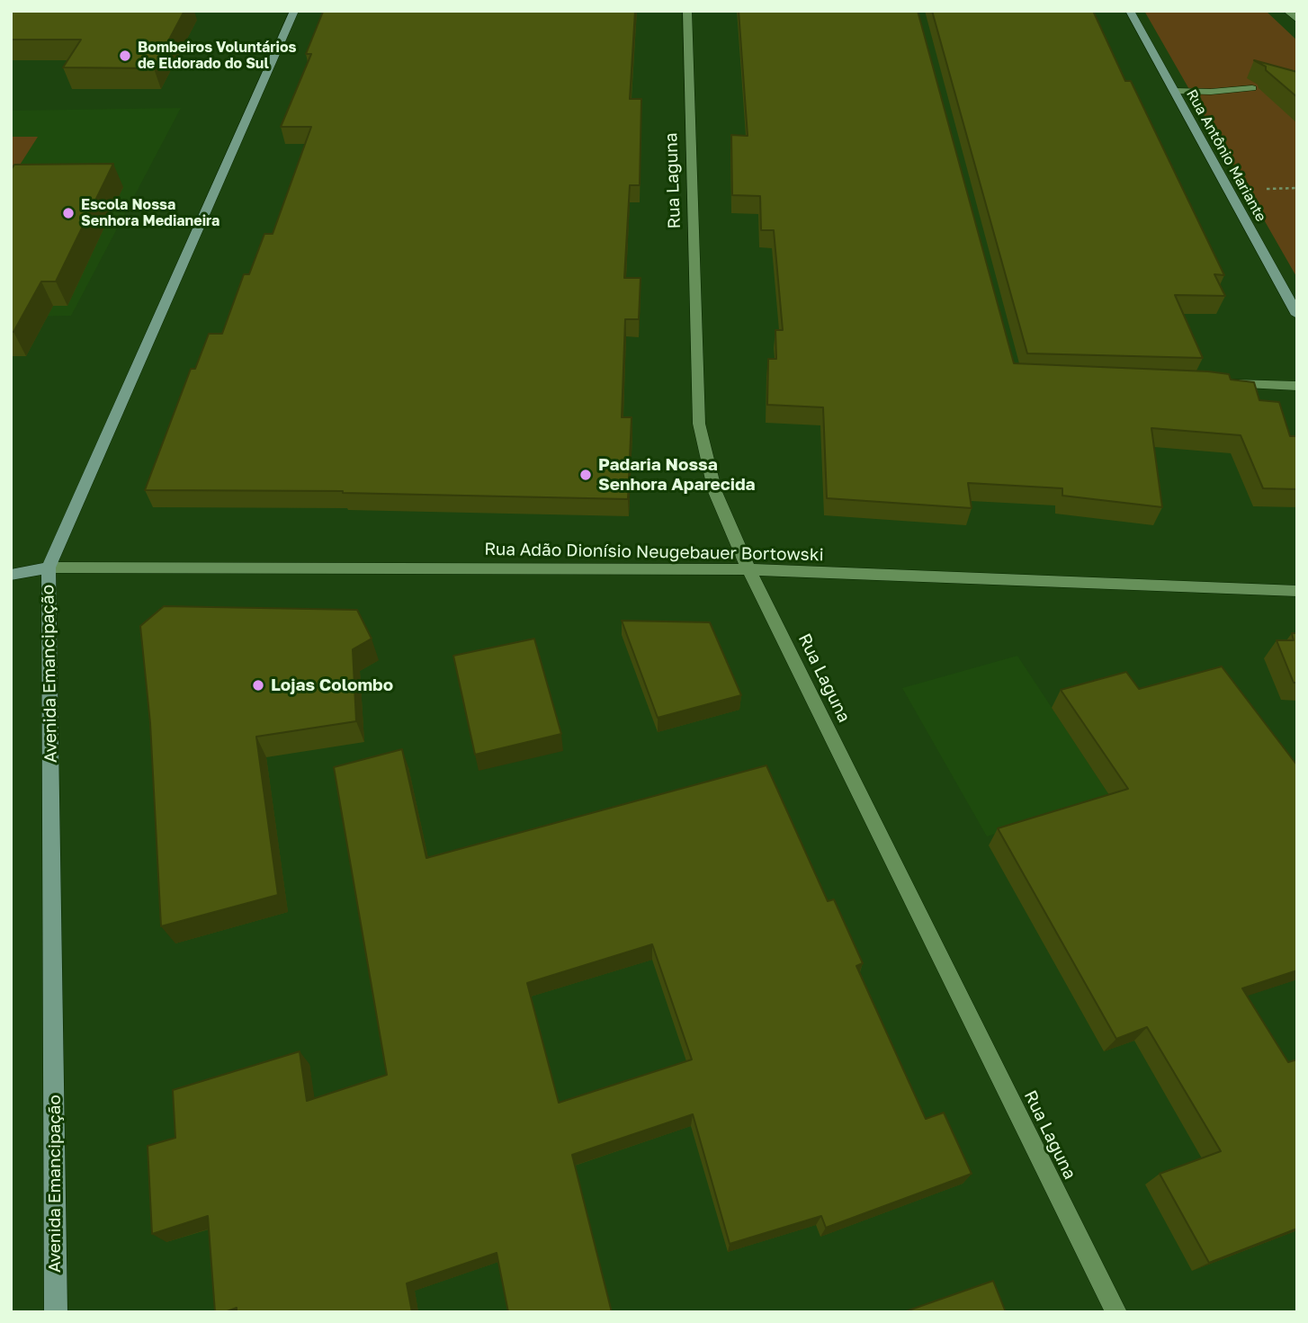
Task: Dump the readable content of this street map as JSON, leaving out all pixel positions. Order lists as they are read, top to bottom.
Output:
{
  "streets": {
    "main road": ["Rua Antônio Mariante", "Rua Adão Dionísio Neugebauer Bortowski", "Avenida Emancipação"],
    "street": ["Rua Laguna"]
  },
  "crossings": [
    ["Rua Laguna", "Rua Adão Dionísio Neugebauer Bortowski"],
    ["Rua Adão Dionísio Neugebauer Bortowski", "Avenida Emancipação"]
  ],
  "places": [
    "Bombeiros Voluntários de Eldorado do Sul",
    "Escola Nossa Senhora Medianeira",
    "Padaria Nossa Senhora Aparecida",
    "Lojas Colombo"
  ]
}
